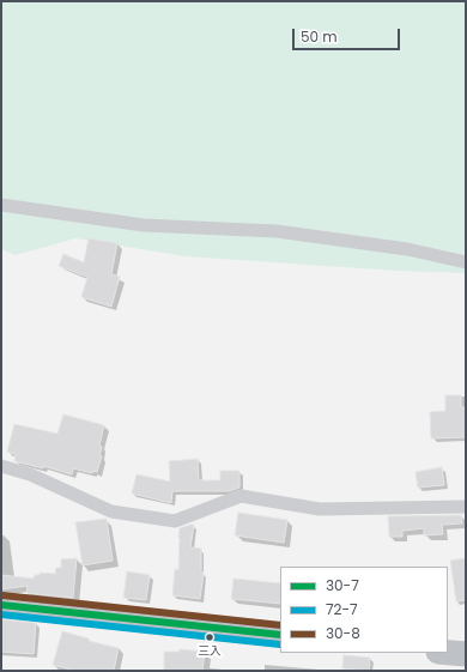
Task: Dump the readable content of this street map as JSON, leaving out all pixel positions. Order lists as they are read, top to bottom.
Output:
{
  "places": ["三入"],
  "lines": ["transit line 30-8", "transit line 30-7", "transit line 72-7"],
  "legend": ["30-7", "72-7", "30-8"],
  "scale_bar": "50 m"
}
